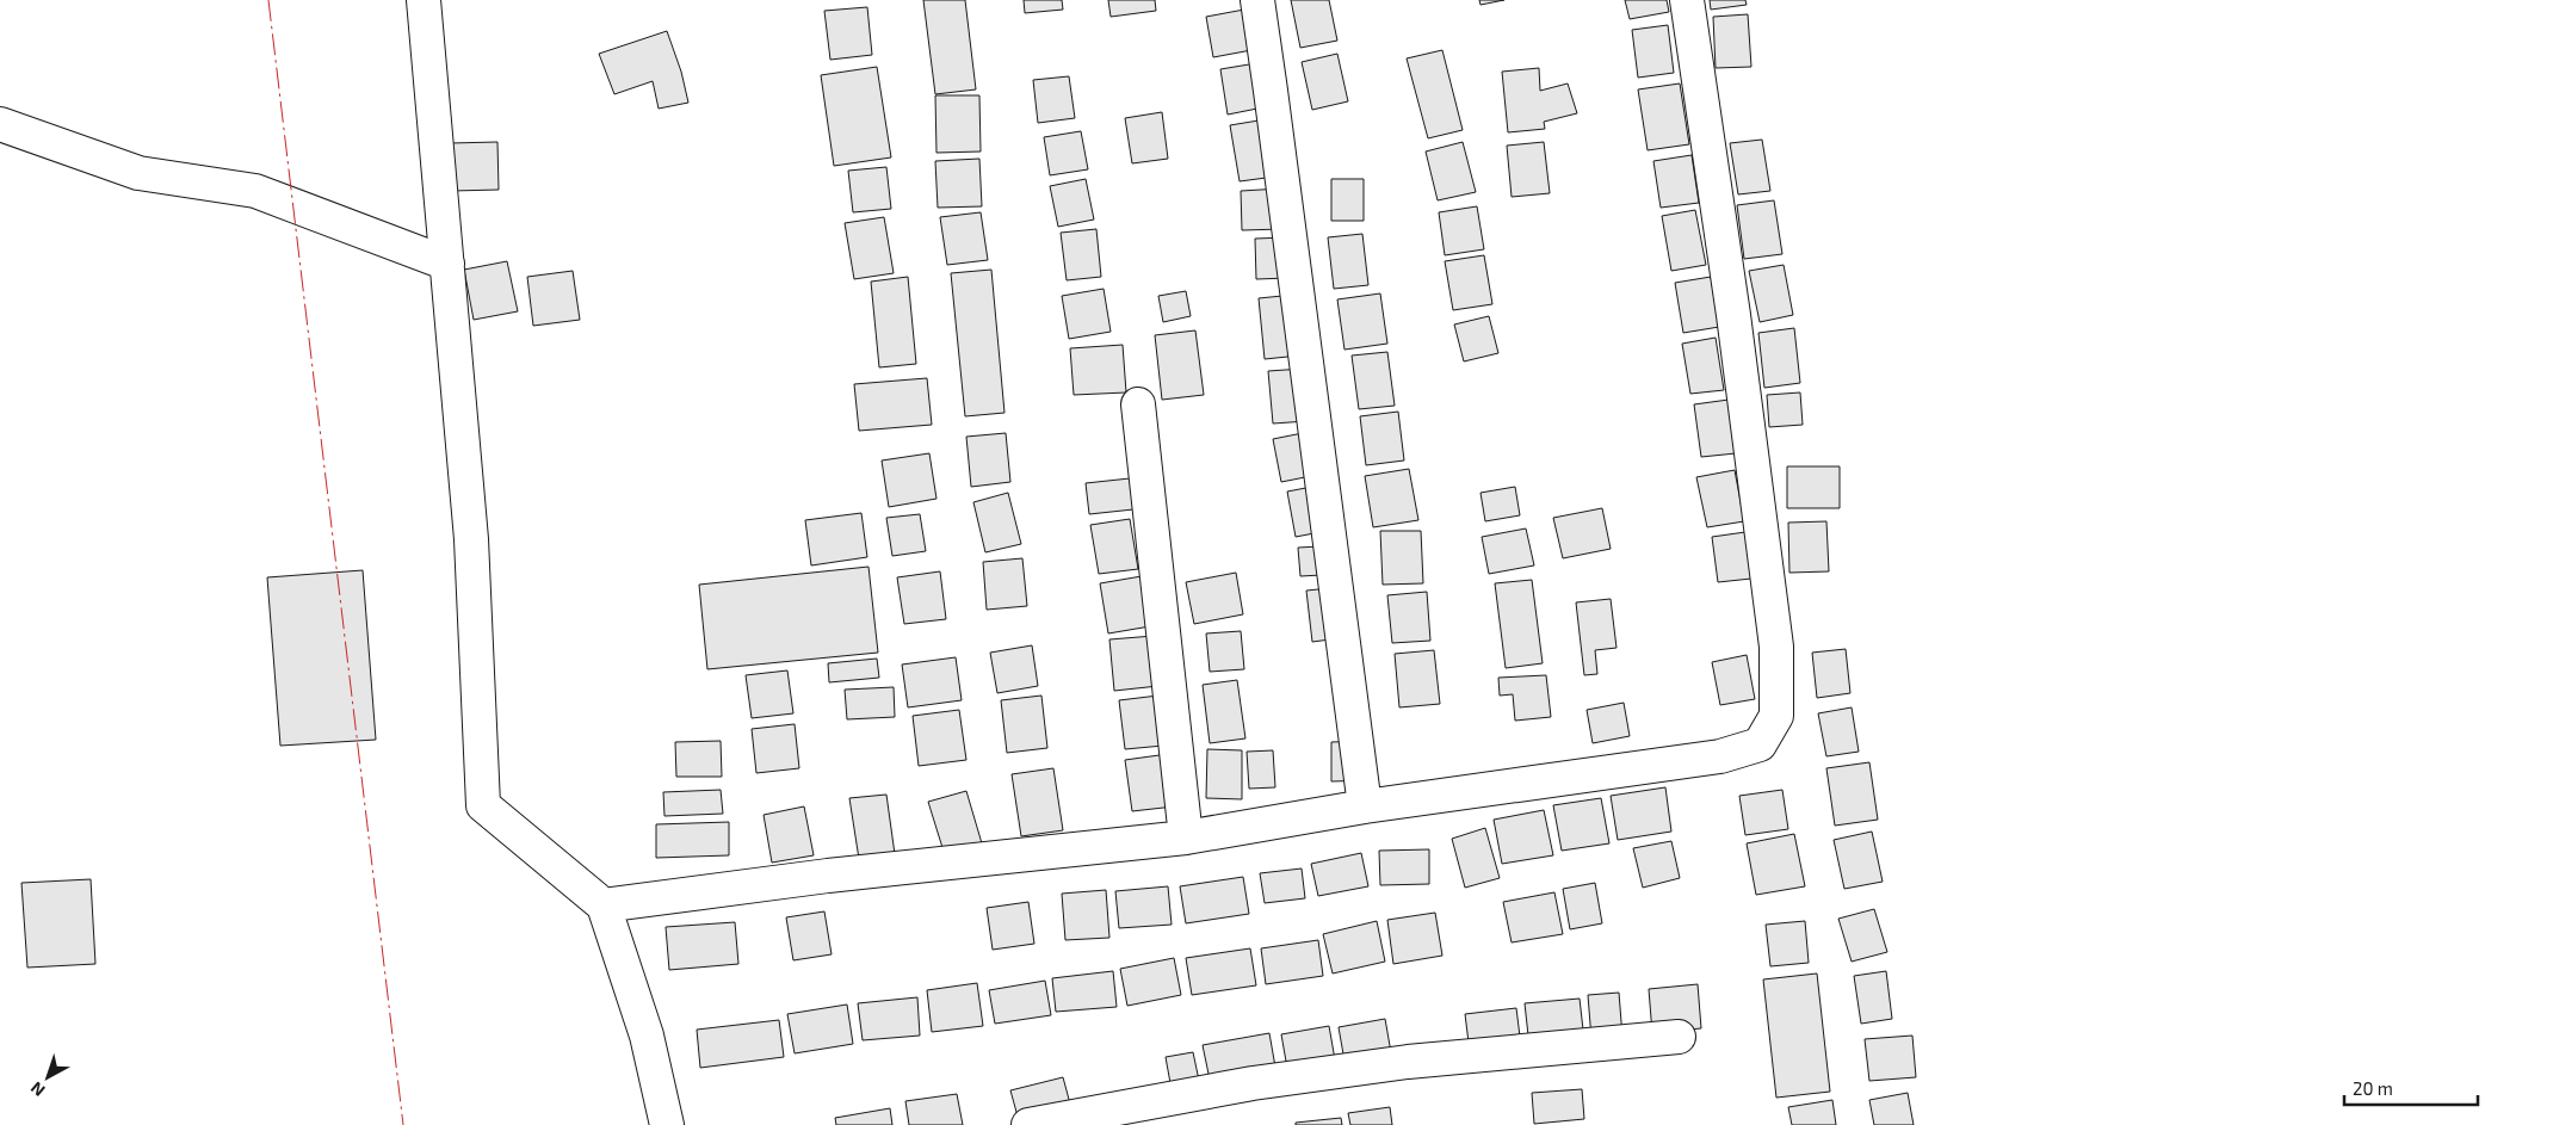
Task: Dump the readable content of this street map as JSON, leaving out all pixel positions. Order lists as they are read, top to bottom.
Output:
{
  "scale_bar": "20 m",
  "north": "bottom left"
}
